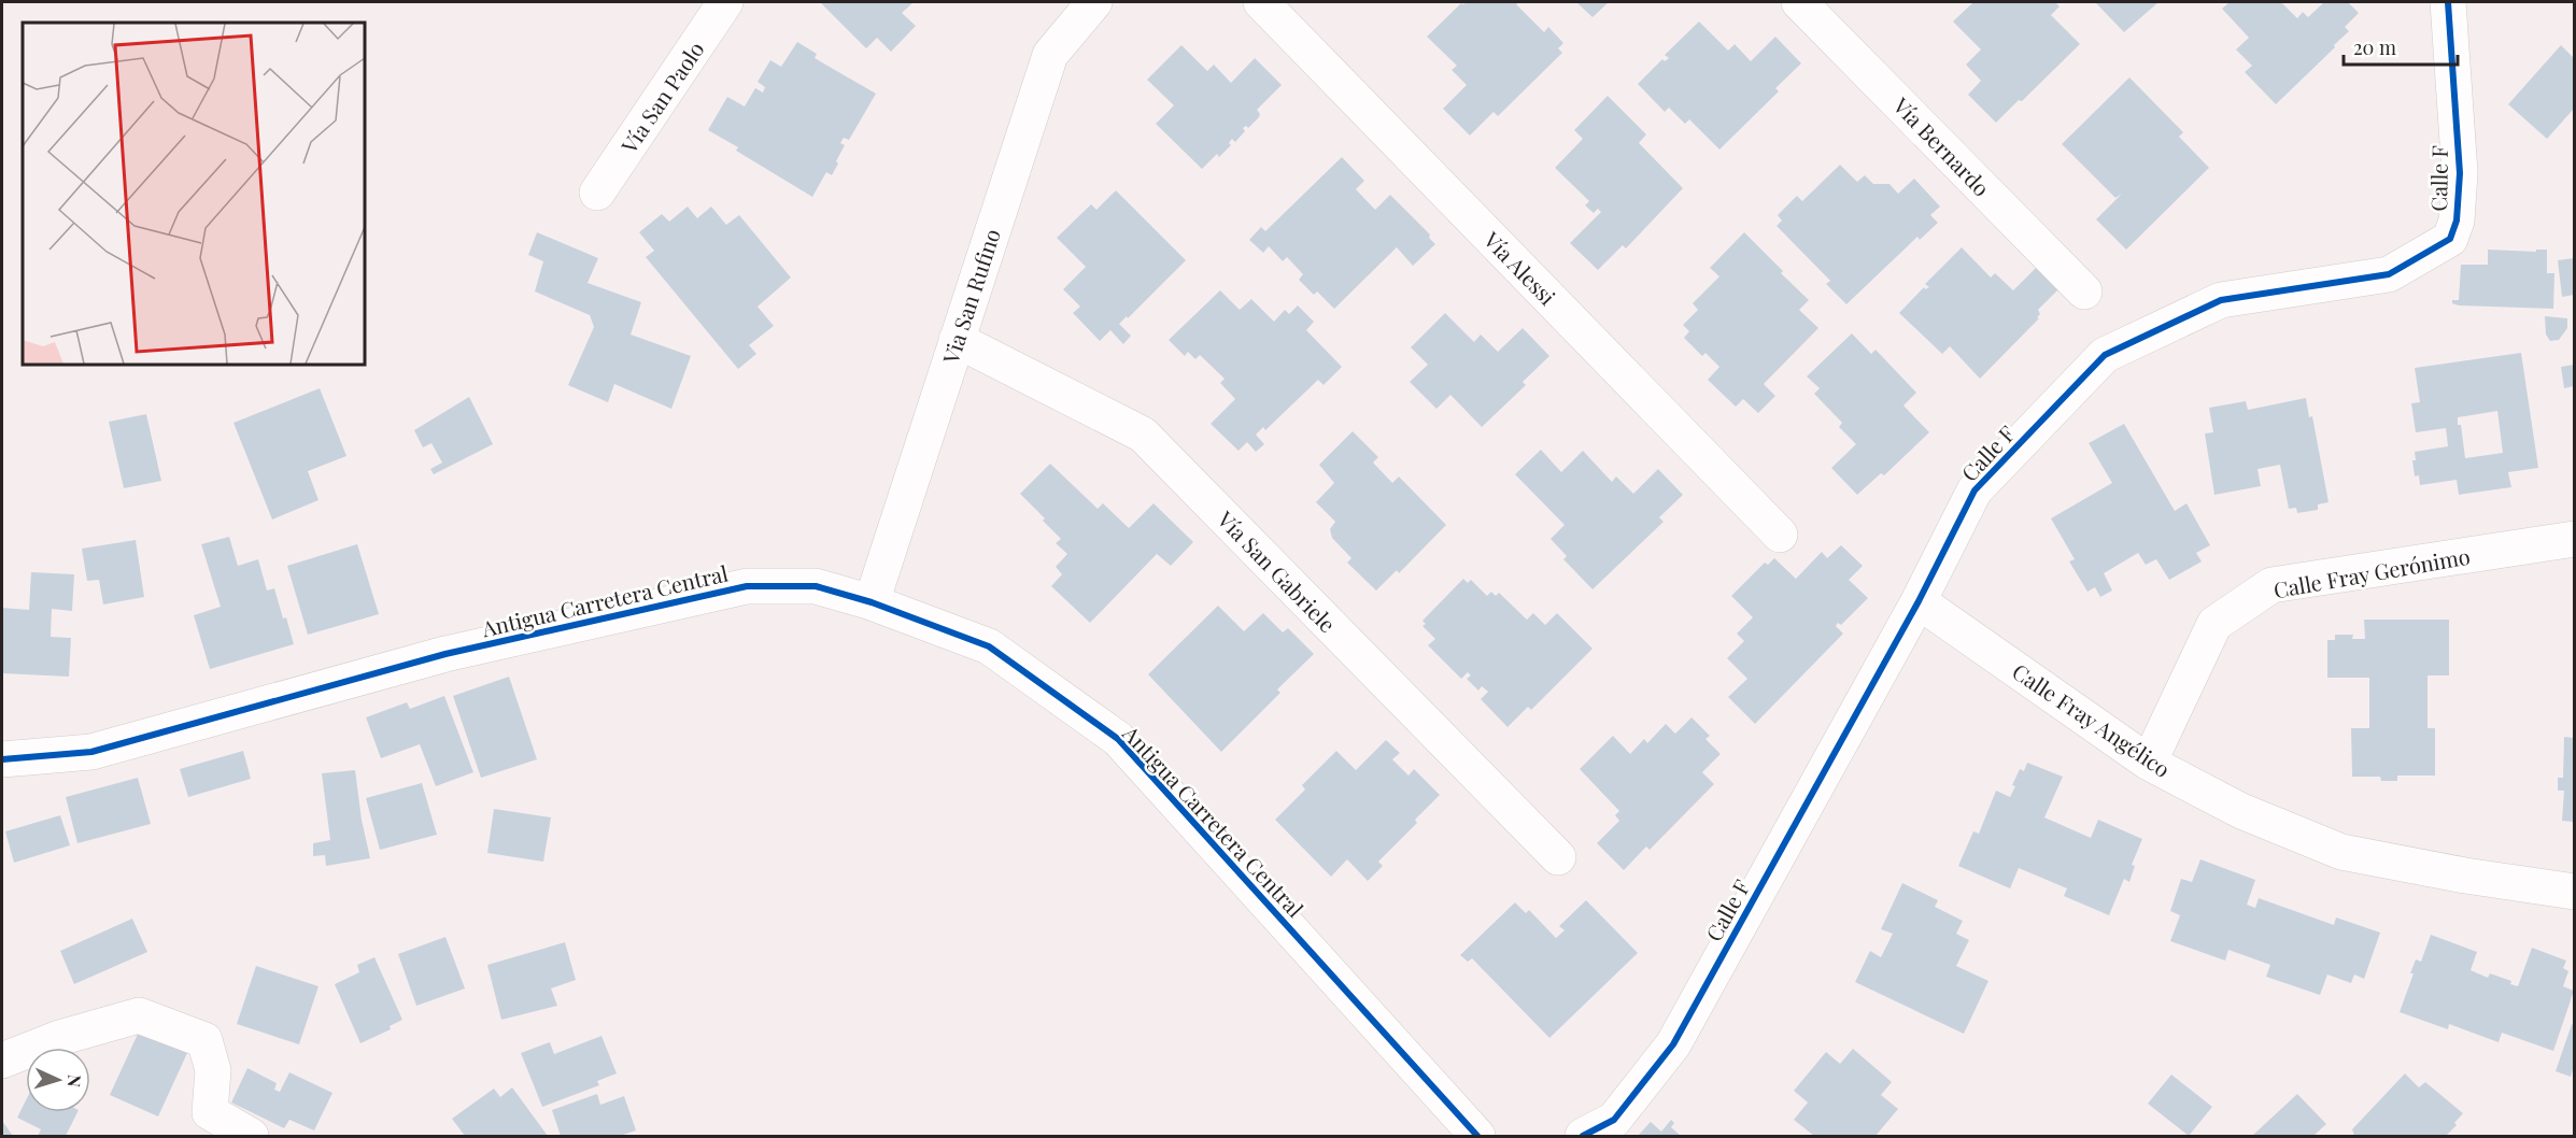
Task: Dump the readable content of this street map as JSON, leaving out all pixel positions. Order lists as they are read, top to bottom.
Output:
{
  "streets": {
    "street": [
      "Vía San Paolo",
      "Vía Bernardo",
      "Calle F",
      "Vía Alessi",
      "Via San Rufino",
      "Vía San Gabriele",
      "Calle Fray Gerónimo",
      "Antigua Carretera Central",
      "Calle Fray Angélico"
    ]
  },
  "crossings": [
    ["Calle F", "Calle Fray Angélico"],
    ["Via San Rufino", "Vía San Gabriele"],
    ["Via San Rufino", "Antigua Carretera Central"],
    ["Calle Fray Gerónimo", "Calle Fray Angélico"]
  ],
  "scale_bar": "20 m",
  "north": "right"
}
